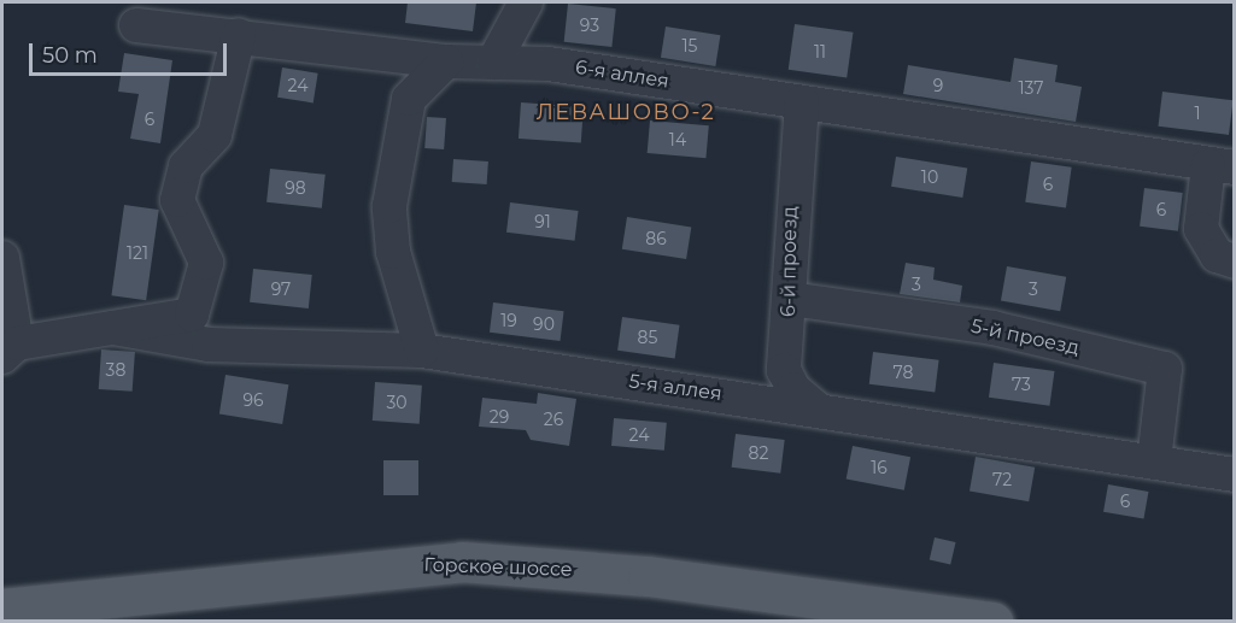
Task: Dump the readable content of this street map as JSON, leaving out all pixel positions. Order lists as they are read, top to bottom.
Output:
{
  "streets": {
    "main road": ["Горское шоссе"],
    "street": [
      "6-я аллея",
      "6-й проезд",
      "5-й проезд",
      "5-я аллея"
    ]
  },
  "crossings": [
    ["6-я аллея", "6-й проезд"],
    ["6-й проезд", "5-й проезд"],
    ["6-й проезд", "5-я аллея"],
    ["5-й проезд", "5-я аллея"]
  ],
  "districts": ["ЛЕВАШОВО-2"],
  "house_numbers": [
    "93",
    "15",
    "11",
    "24",
    "9",
    "137",
    "1",
    "6",
    "14",
    "10",
    "6",
    "98",
    "6",
    "91",
    "86",
    "121",
    "3",
    "97",
    "3",
    "19",
    "90",
    "85",
    "38",
    "78",
    "73",
    "96",
    "30",
    "29",
    "26",
    "24",
    "82",
    "16",
    "72",
    "6"
  ],
  "scale_bar": "50 m"
}
